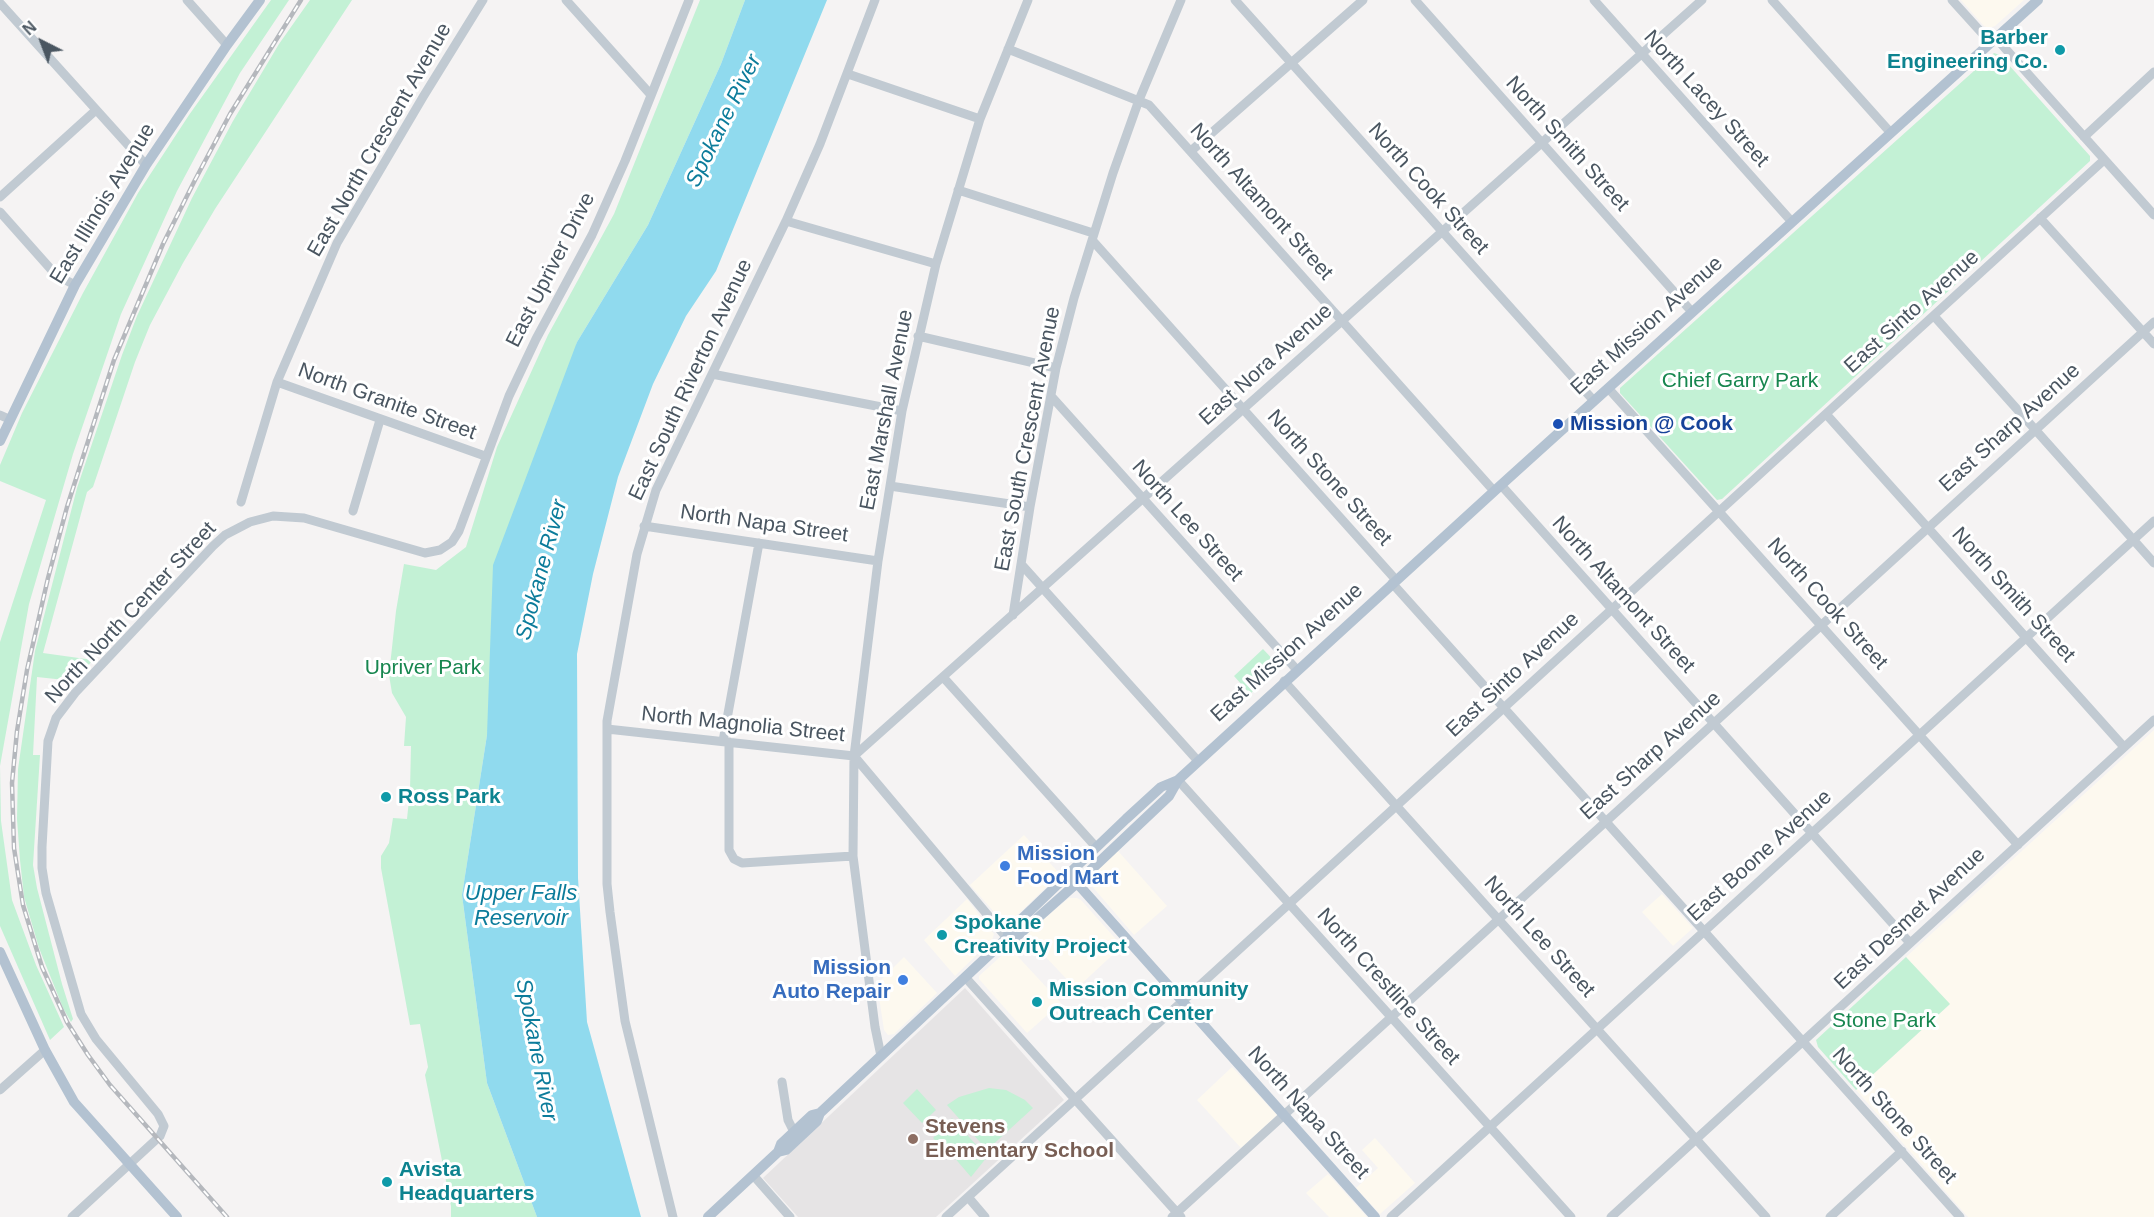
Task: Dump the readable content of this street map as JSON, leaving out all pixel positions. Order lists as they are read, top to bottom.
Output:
{
  "streets": {
    "main road": ["East Illinois Avenue", "East Mission Avenue", "North Napa Street"],
    "street": [
      "North Lacey Street",
      "East North Crescent Avenue",
      "North Smith Street",
      "North Cook Street",
      "North Altamont Street",
      "East Upriver Drive",
      "East Sinto Avenue",
      "East Nora Avenue",
      "East South Riverton Avenue",
      "North Granite Street",
      "East Marshall Avenue",
      "East Sharp Avenue",
      "East South Crescent Avenue",
      "North Stone Street",
      "North Lee Street",
      "North North Center Street",
      "North Magnolia Street",
      "East Boone Avenue",
      "East Desmet Avenue",
      "North Crestline Street"
    ]
  },
  "crossings": [
    ["North Lacey Street", "East Mission Avenue"],
    ["North Lacey Street", "East Nora Avenue"],
    ["East North Crescent Avenue", "North Granite Street"],
    ["North Smith Street", "East Sinto Avenue"],
    ["North Smith Street", "East Mission Avenue"],
    ["North Smith Street", "East Nora Avenue"],
    ["North Smith Street", "East Sharp Avenue"],
    ["North Smith Street", "East Boone Avenue"],
    ["North Smith Street", "East Desmet Avenue"],
    ["North Cook Street", "East Sinto Avenue"],
    ["North Cook Street", "East Mission Avenue"],
    ["North Cook Street", "East Nora Avenue"],
    ["North Cook Street", "East Sharp Avenue"],
    ["North Cook Street", "East Boone Avenue"],
    ["North Cook Street", "East Desmet Avenue"],
    ["North Altamont Street", "East Sinto Avenue"],
    ["North Altamont Street", "East Mission Avenue"],
    ["North Altamont Street", "East Nora Avenue"],
    ["North Altamont Street", "East Marshall Avenue"],
    ["North Altamont Street", "East Sharp Avenue"],
    ["North Altamont Street", "East South Crescent Avenue"],
    ["North Altamont Street", "East Boone Avenue"],
    ["North Altamont Street", "East Desmet Avenue"],
    ["East Upriver Drive", "North Granite Street"],
    ["East Upriver Drive", "North North Center Street"],
    ["East Sinto Avenue", "North Stone Street"],
    ["East Sinto Avenue", "North Lee Street"],
    ["East Sinto Avenue", "North Napa Street"],
    ["East Sinto Avenue", "North Crestline Street"],
    ["East Mission Avenue", "East Marshall Avenue"],
    ["East Mission Avenue", "North Stone Street"],
    ["East Mission Avenue", "North Lee Street"],
    ["East Mission Avenue", "North Napa Street"],
    ["East Mission Avenue", "North Magnolia Street"],
    ["East Mission Avenue", "North Crestline Street"],
    ["East Nora Avenue", "East Marshall Avenue"],
    ["East Nora Avenue", "East South Crescent Avenue"],
    ["East Nora Avenue", "North Stone Street"],
    ["East Nora Avenue", "North Lee Street"],
    ["East Nora Avenue", "North Magnolia Street"],
    ["East South Riverton Avenue", "North Napa Street"],
    ["East South Riverton Avenue", "North Magnolia Street"],
    ["East Marshall Avenue", "North Napa Street"],
    ["East Marshall Avenue", "North Magnolia Street"],
    ["East Sharp Avenue", "North Stone Street"],
    ["East Sharp Avenue", "North Lee Street"],
    ["East Sharp Avenue", "North Napa Street"],
    ["East Sharp Avenue", "North Crestline Street"],
    ["East South Crescent Avenue", "North Stone Street"],
    ["East South Crescent Avenue", "North Lee Street"],
    ["North Stone Street", "East Boone Avenue"],
    ["North Stone Street", "East Desmet Avenue"],
    ["North Lee Street", "East Boone Avenue"],
    ["North Lee Street", "East Desmet Avenue"],
    ["East Boone Avenue", "North Crestline Street"]
  ],
  "water": ["Spokane River", "Upper Falls Reservoir"],
  "parks": ["Chief Garry Park", "Upriver Park", "Stone Park"],
  "places": [
    "Barber Engineering Co.",
    "Mission @ Cook",
    "Ross Park",
    "Mission Food Mart",
    "Spokane Creativity Project",
    "Mission Auto Repair",
    "Mission Community Outreach Center",
    "Stevens Elementary School",
    "Avista Headquarters"
  ],
  "north": "top left"
}
